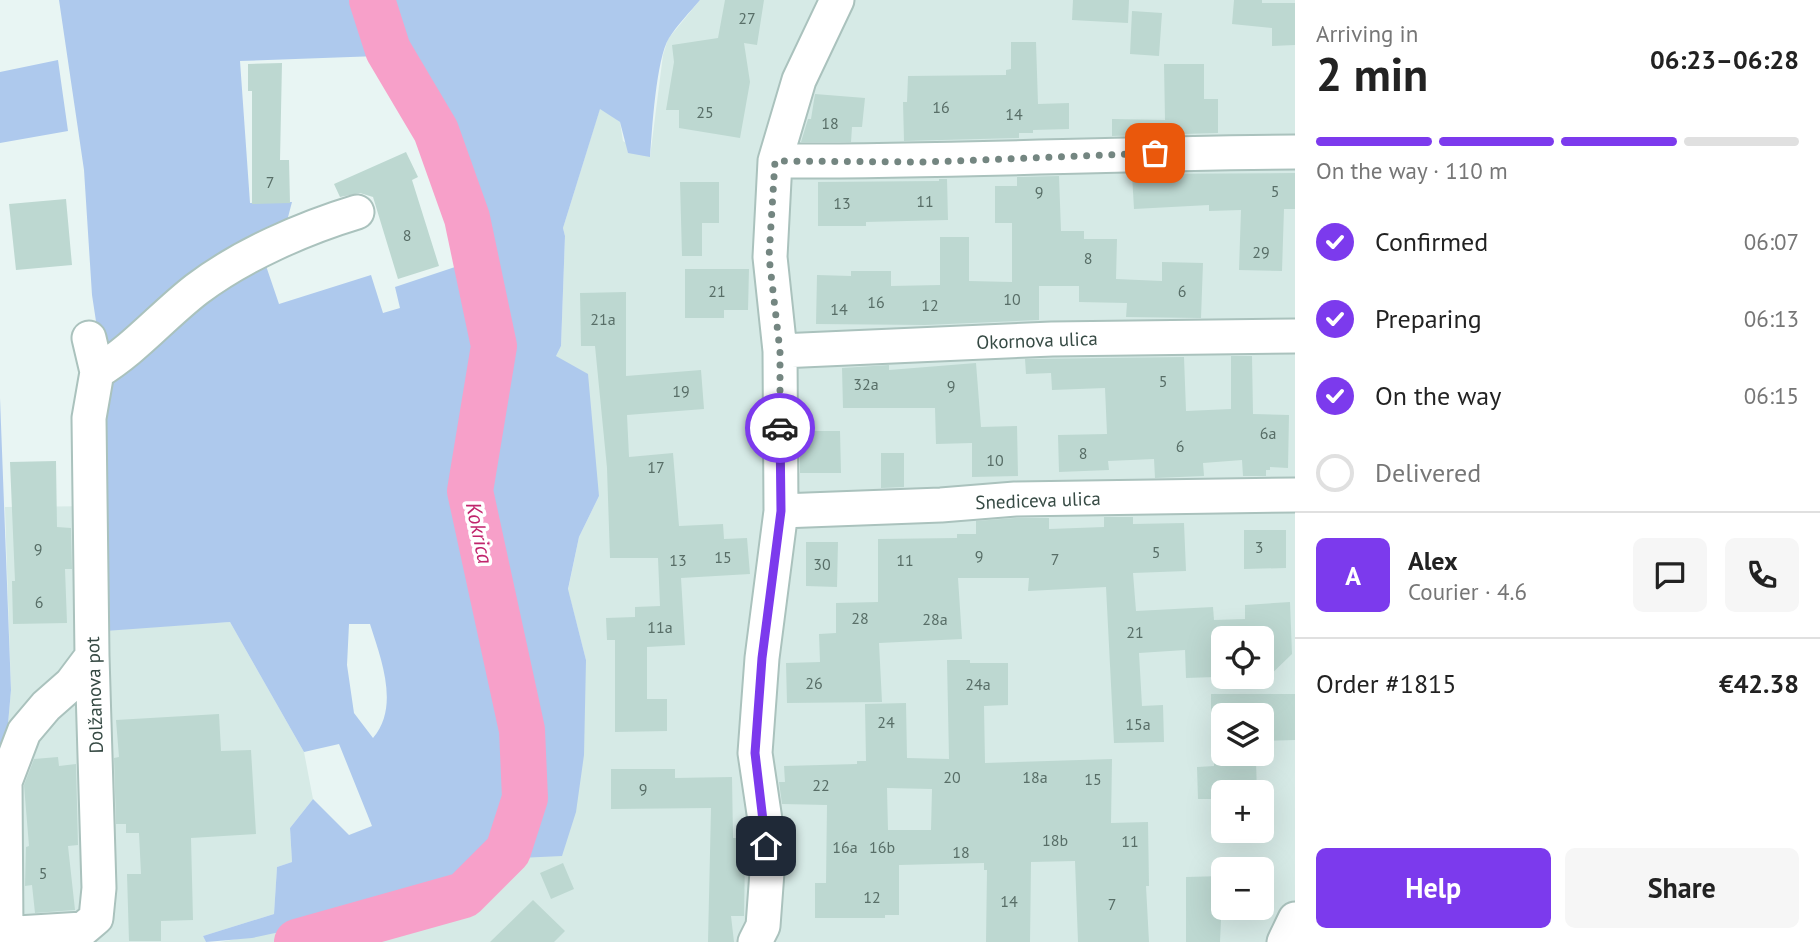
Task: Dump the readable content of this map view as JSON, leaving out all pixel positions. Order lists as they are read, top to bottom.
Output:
{
  "streets": {
    "street": ["Okornova ulica", "Snediceva ulica", "Dolžanova pot"]
  },
  "water": ["Kokrica"],
  "house_numbers": [
    "27",
    "16",
    "25",
    "14",
    "18",
    "7",
    "5",
    "9",
    "11",
    "13",
    "8",
    "29",
    "8",
    "21",
    "6",
    "10",
    "16",
    "12",
    "14",
    "21a",
    "5",
    "32a",
    "9",
    "19",
    "6a",
    "6",
    "8",
    "10",
    "17",
    "3",
    "9",
    "5",
    "9",
    "15",
    "7",
    "13",
    "11",
    "30",
    "6",
    "28",
    "28a",
    "11a",
    "21",
    "26",
    "24a",
    "24",
    "15a",
    "20",
    "18a",
    "15",
    "22",
    "9",
    "18b",
    "11",
    "16a",
    "16b",
    "18",
    "5",
    "12",
    "14",
    "7"
  ],
  "page": {
    "heading": ["2 min", "Arriving in", "06:23–06:28"],
    "panel": [
      "Alex",
      "Courier · 4.6",
      "Order #1815",
      "€42.38"
    ],
    "bar": "On the way · 110 m",
    "list": [
      ["Confirmed", "06:07"],
      ["Preparing", "06:13"],
      ["On the way", "06:15"],
      "Delivered"
    ],
    "round": "A",
    "map_buttons": ["+", "−"],
    "buttons": ["Help", "Share"]
  }
}
